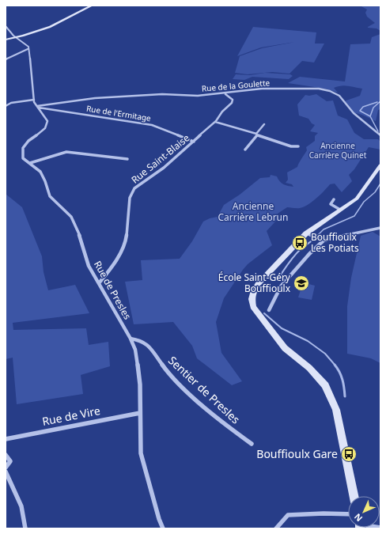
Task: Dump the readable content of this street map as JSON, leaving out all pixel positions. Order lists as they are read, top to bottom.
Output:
{
  "streets": {
    "street": [
      "Rue de la Goulette",
      "Rue de l'Ermitage",
      "Rue Saint-Blaise",
      "Rue de Presles",
      "Sentier de Presles",
      "Rue de Vire"
    ]
  },
  "crossings": [
    ["Rue de la Goulette", "Rue de l'Ermitage"],
    ["Rue de la Goulette", "Rue Saint-Blaise"],
    ["Rue de la Goulette", "Rue de Presles"],
    ["Rue de l'Ermitage", "Rue Saint-Blaise"],
    ["Rue de l'Ermitage", "Rue de Presles"],
    ["Rue Saint-Blaise", "Rue de Presles"],
    ["Rue de Presles", "Sentier de Presles"],
    ["Rue de Presles", "Rue de Vire"]
  ],
  "parks": ["Ancienne Carrière Quinet", "Ancienne Carrière Lebrun"],
  "places": {
    "bus stop": ["Bouffioulx Les Potiats", "Bouffioulx Gare"],
    "school or university": ["École Saint-Géry Bouffioulx"]
  },
  "north": "bottom left"
}
